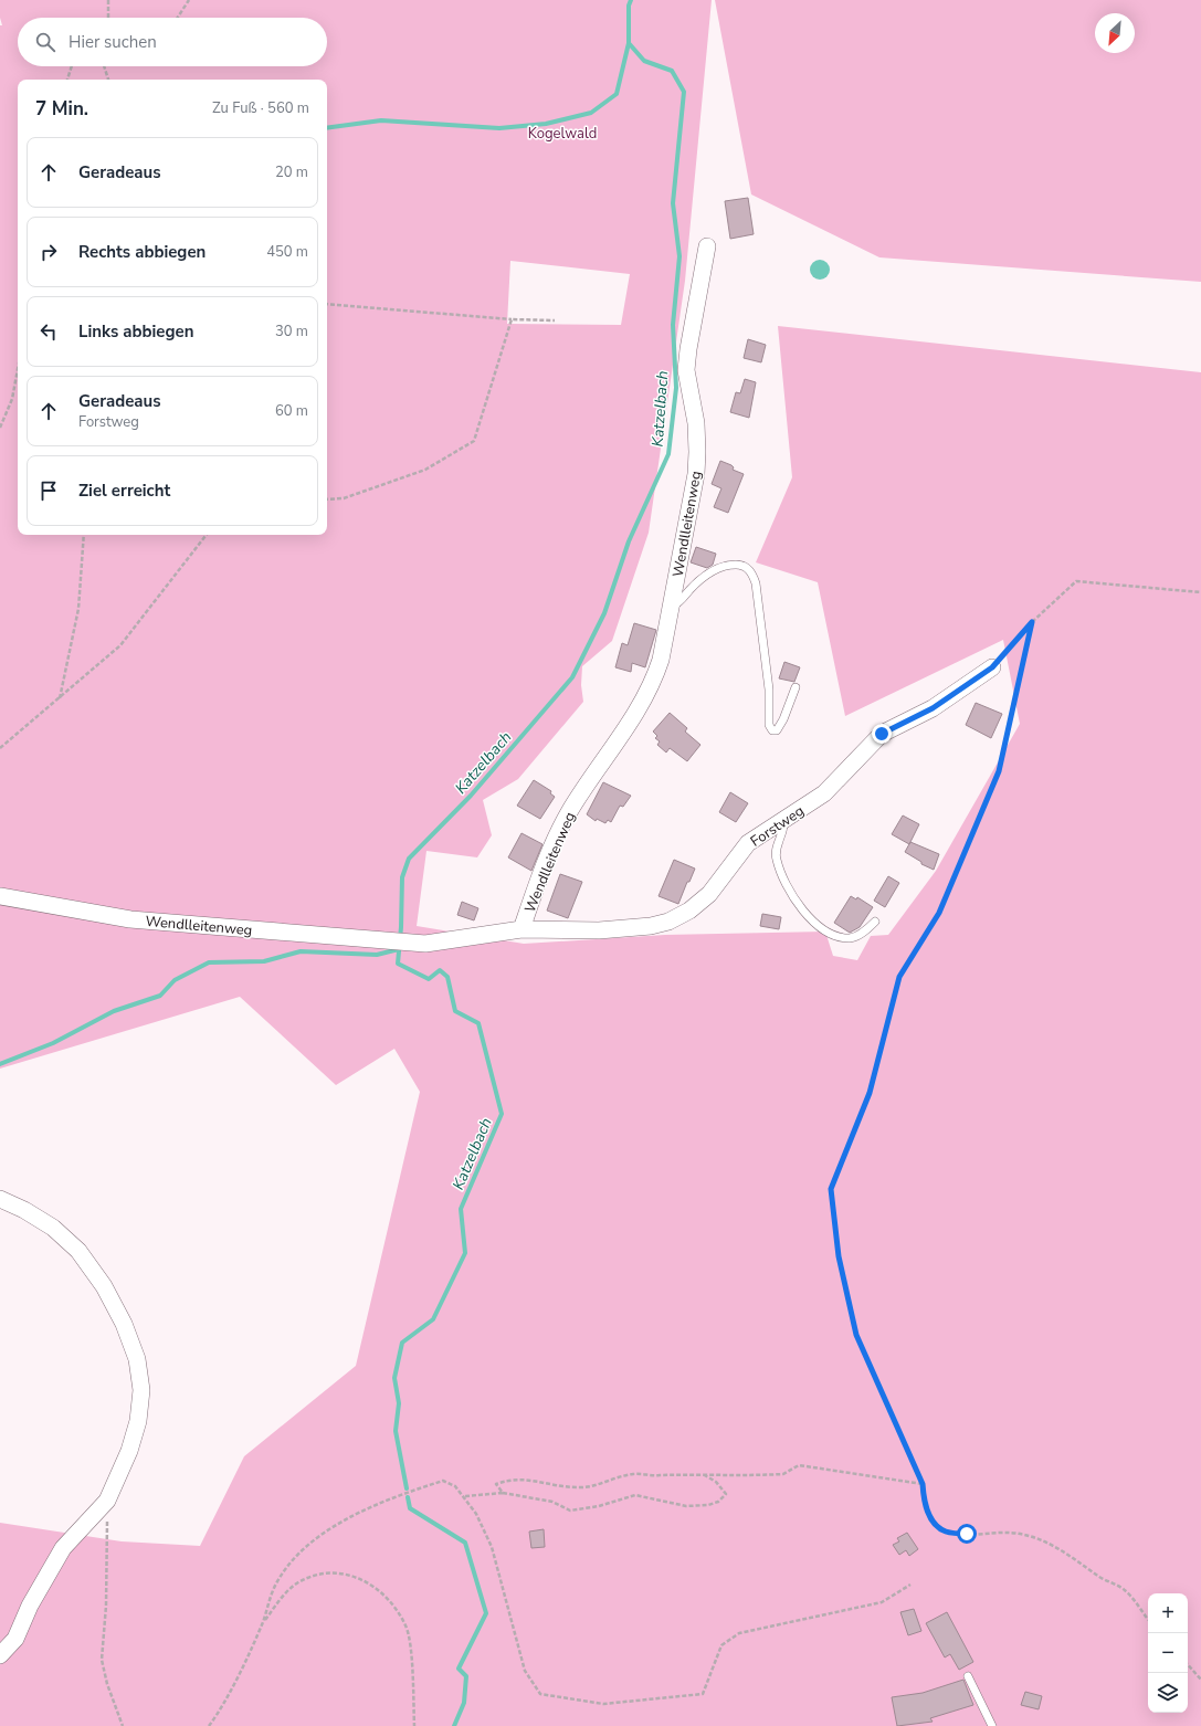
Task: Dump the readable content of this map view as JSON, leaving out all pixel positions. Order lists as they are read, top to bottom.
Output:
{
  "streets": {
    "street": ["Wendlleitenweg", "Forstweg"]
  },
  "crossings": [
    ["Wendlleitenweg", "Forstweg"]
  ],
  "water": ["Katzelbach"],
  "parks": ["Kogelwald"],
  "north": "bottom left",
  "page": {
    "search": "Hier suchen",
    "heading": ["7 Min.", "Zu Fuß · 560 m"],
    "list": [
      ["Geradeaus", "20 m"],
      ["Rechts abbiegen", "450 m"],
      ["Links abbiegen", "30 m"],
      ["Geradeaus", "Forstweg", "60 m"],
      "Ziel erreicht"
    ],
    "map_buttons": ["+", "−"]
  }
}
